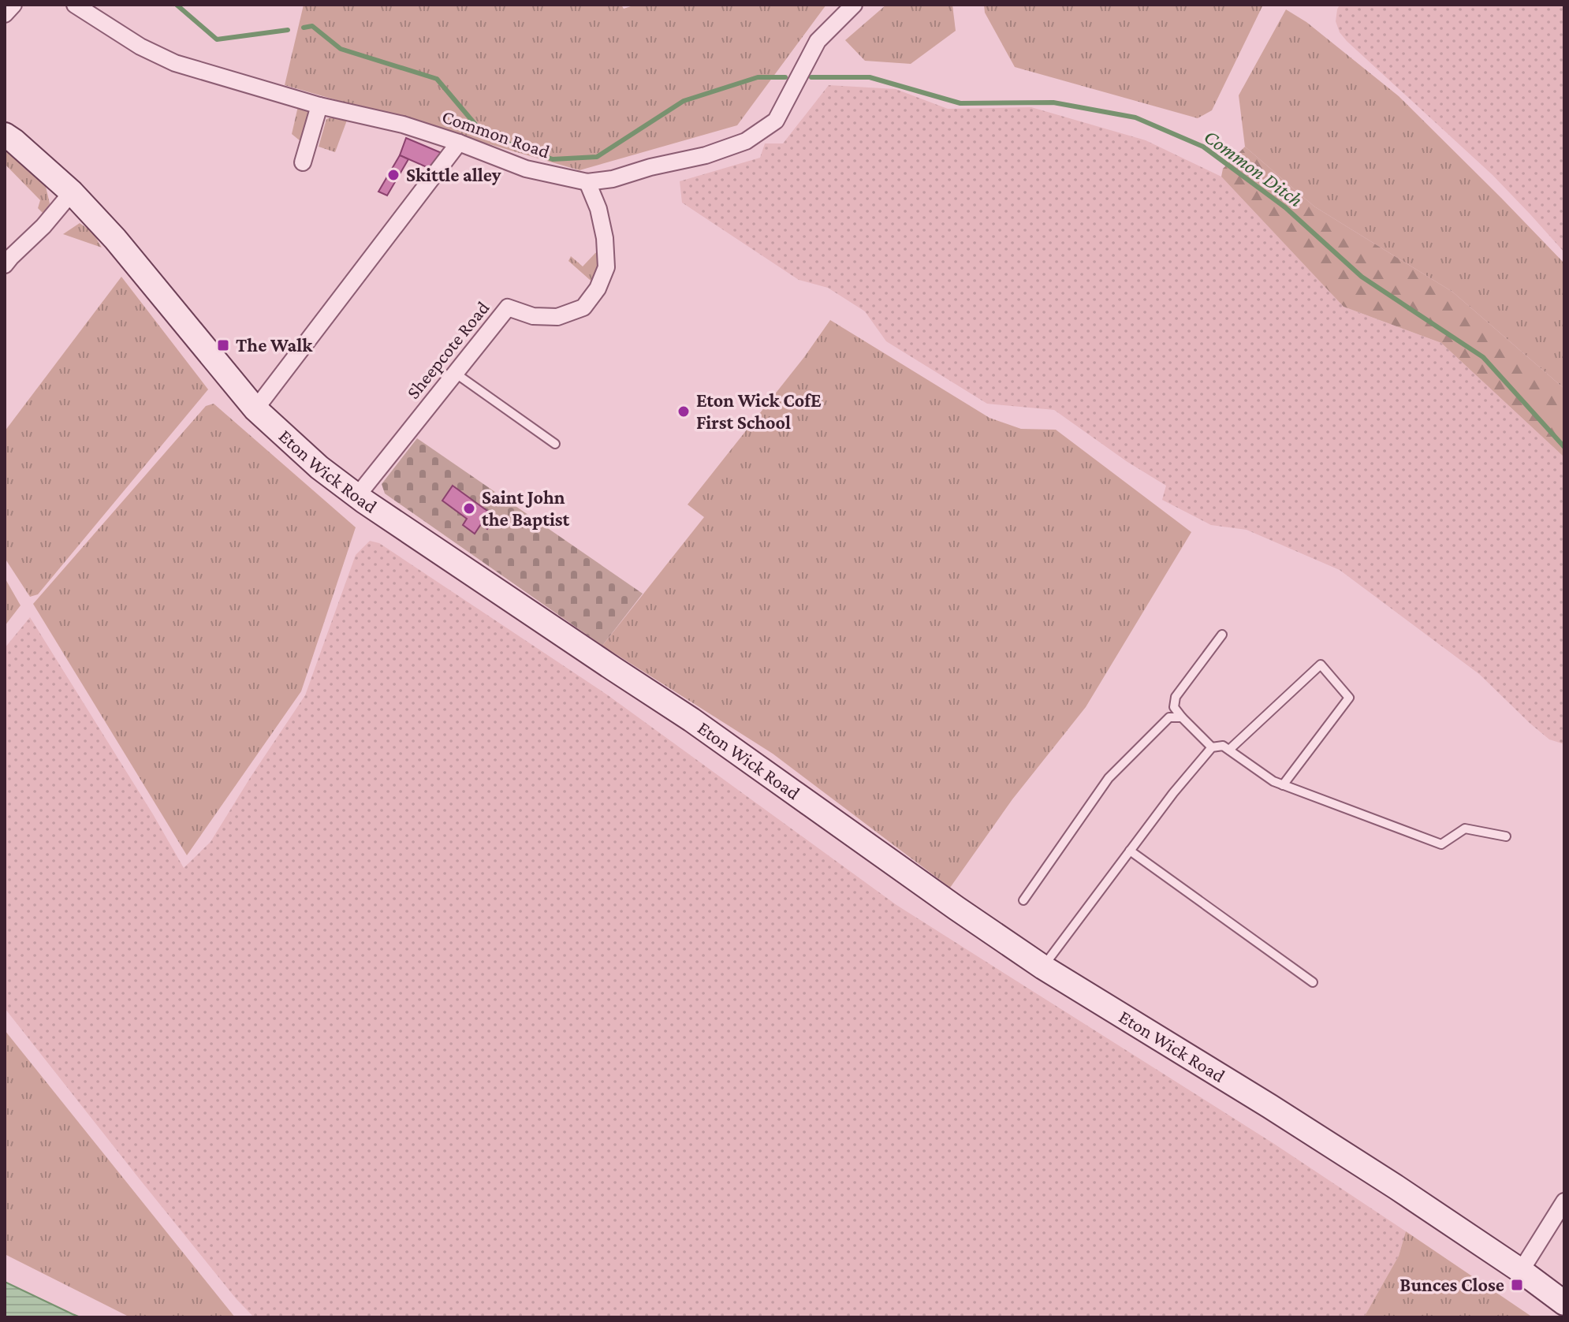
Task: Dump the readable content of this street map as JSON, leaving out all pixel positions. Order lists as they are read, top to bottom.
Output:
{
  "streets": {
    "main road": ["Eton Wick Road"],
    "street": ["Common Road", "Sheepcote Road"]
  },
  "crossings": [
    ["Common Road", "Sheepcote Road"],
    ["Sheepcote Road", "Eton Wick Road"]
  ],
  "water": ["Common Ditch"],
  "places": {
    "other": ["Skittle alley", "Eton Wick CofE First School", "Saint John the Baptist"],
    "transit": ["The Walk", "Bunces Close"]
  }
}
